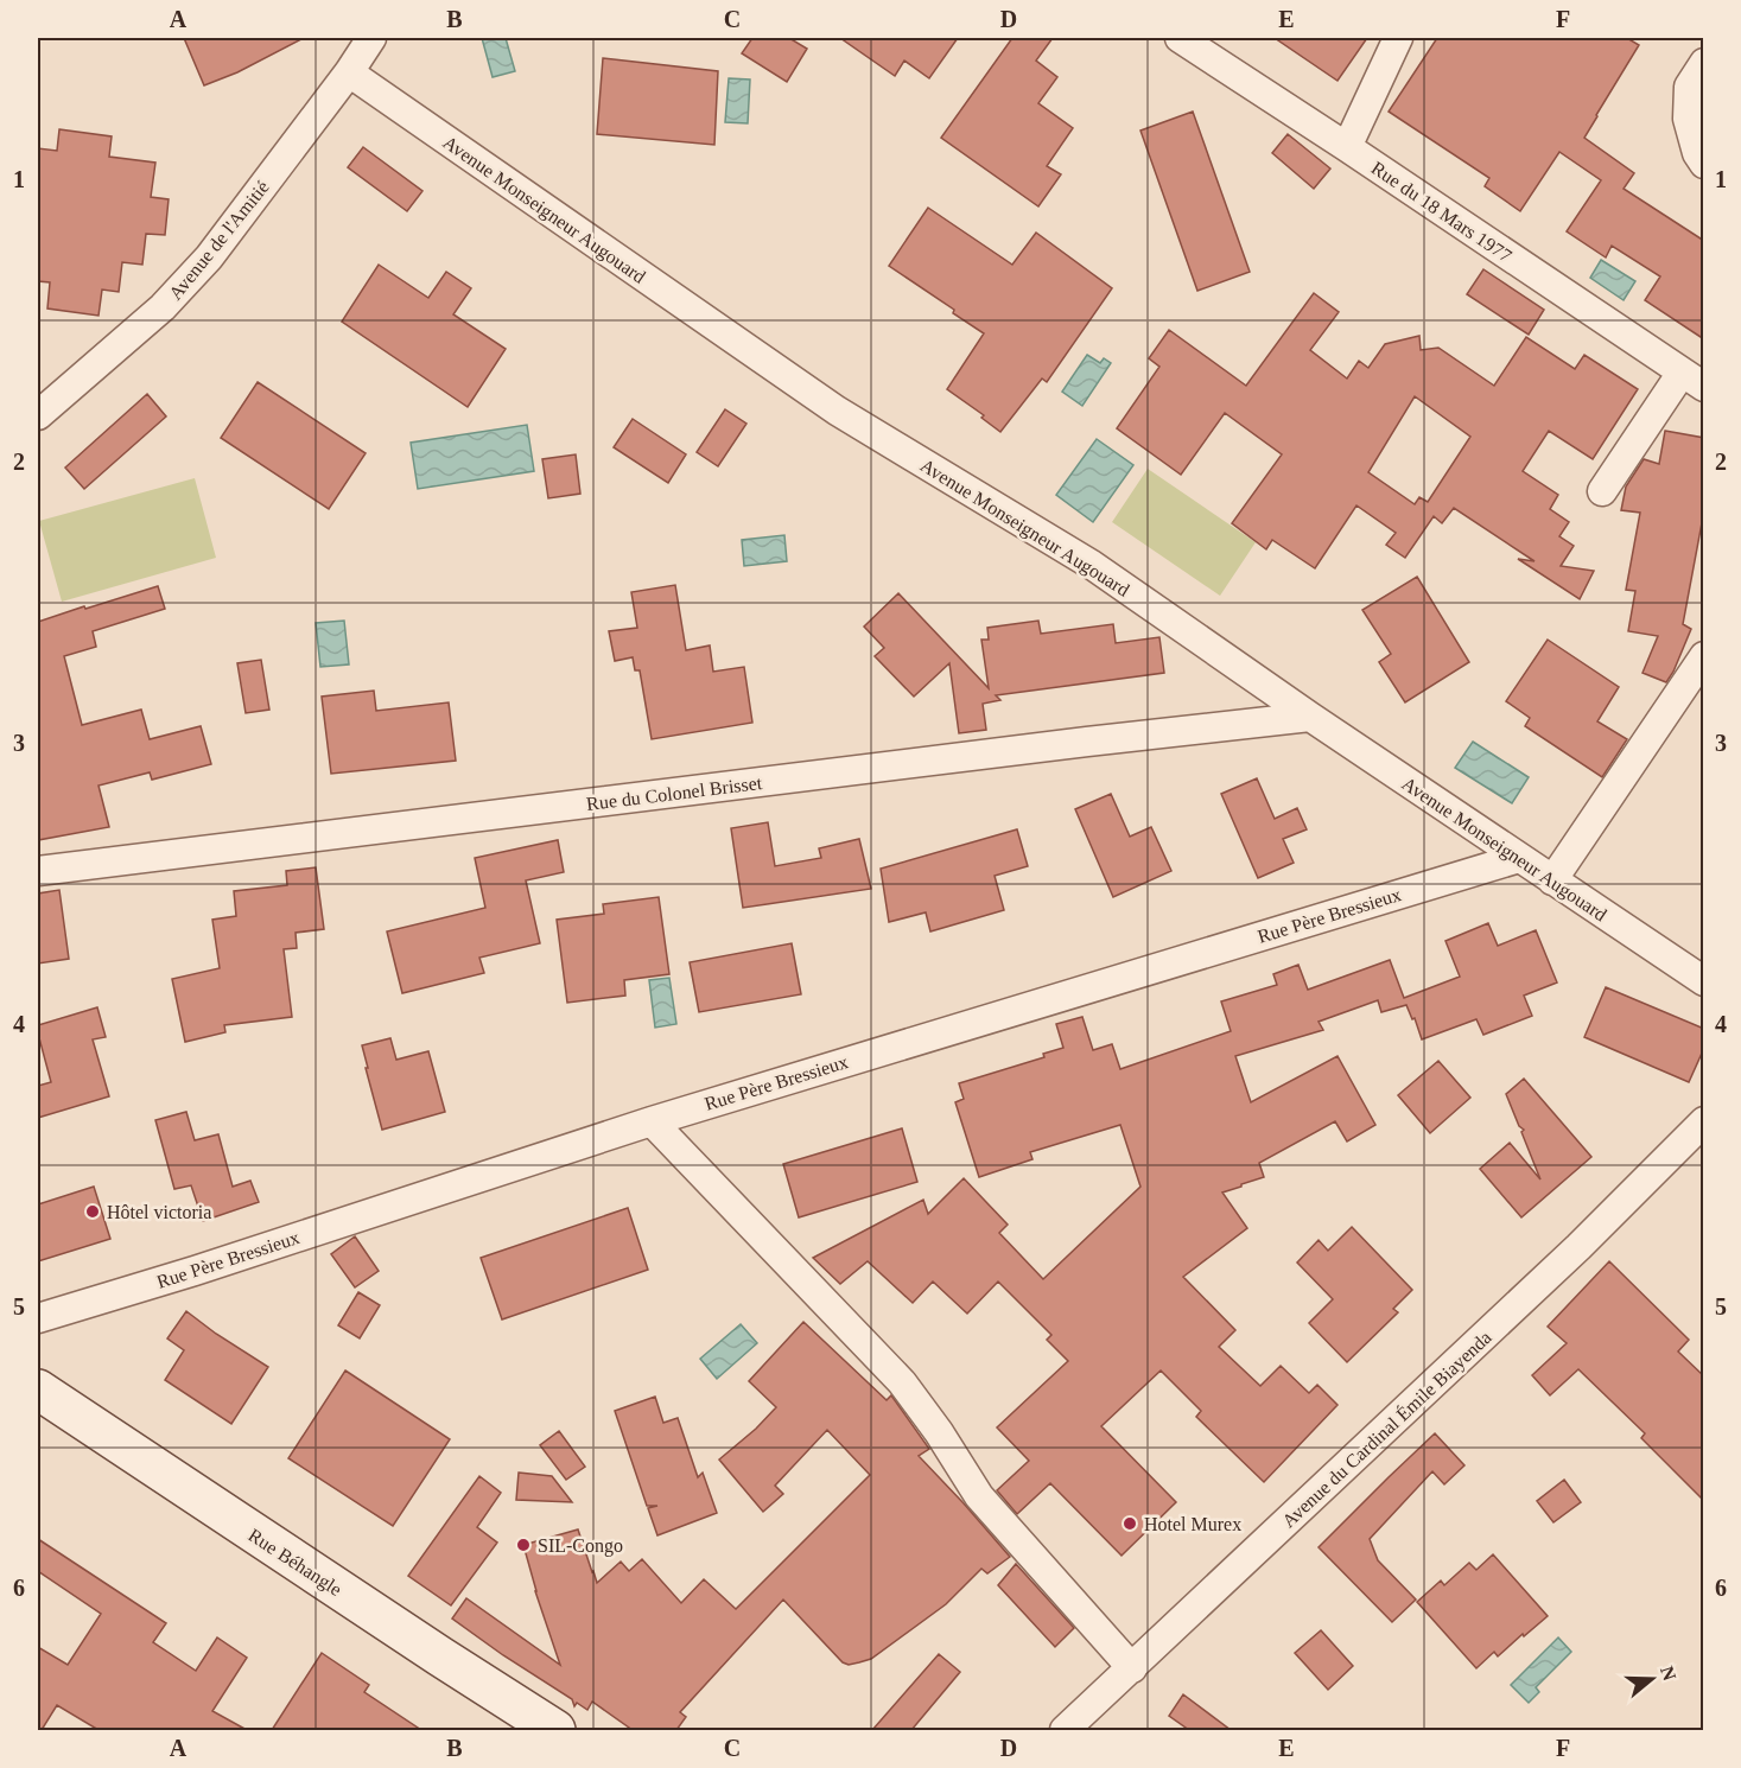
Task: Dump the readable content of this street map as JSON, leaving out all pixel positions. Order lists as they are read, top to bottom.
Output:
{
  "streets": {
    "street": [
      "Avenue Monseigneur Augouard",
      "Rue du 18 Mars 1977",
      "Avenue de l'Amitié",
      "Rue du Colonel Brisset",
      "Rue Père Bressieux",
      "Avenue du Cardinal Émile Biayenda",
      "Rue Béhangle"
    ]
  },
  "crossings": [
    ["Avenue Monseigneur Augouard", "Avenue de l'Amitié"],
    ["Avenue Monseigneur Augouard", "Rue du Colonel Brisset"],
    ["Avenue Monseigneur Augouard", "Rue Père Bressieux"]
  ],
  "places": ["Hôtel victoria", "Hotel Murex", "SIL-Congo"],
  "north": "right",
  "grid": {
    "columns": [
      "A",
      "B",
      "C",
      "D",
      "E",
      "F"
    ],
    "rows": [
      "1",
      "2",
      "3",
      "4",
      "5",
      "6"
    ]
  }
}
